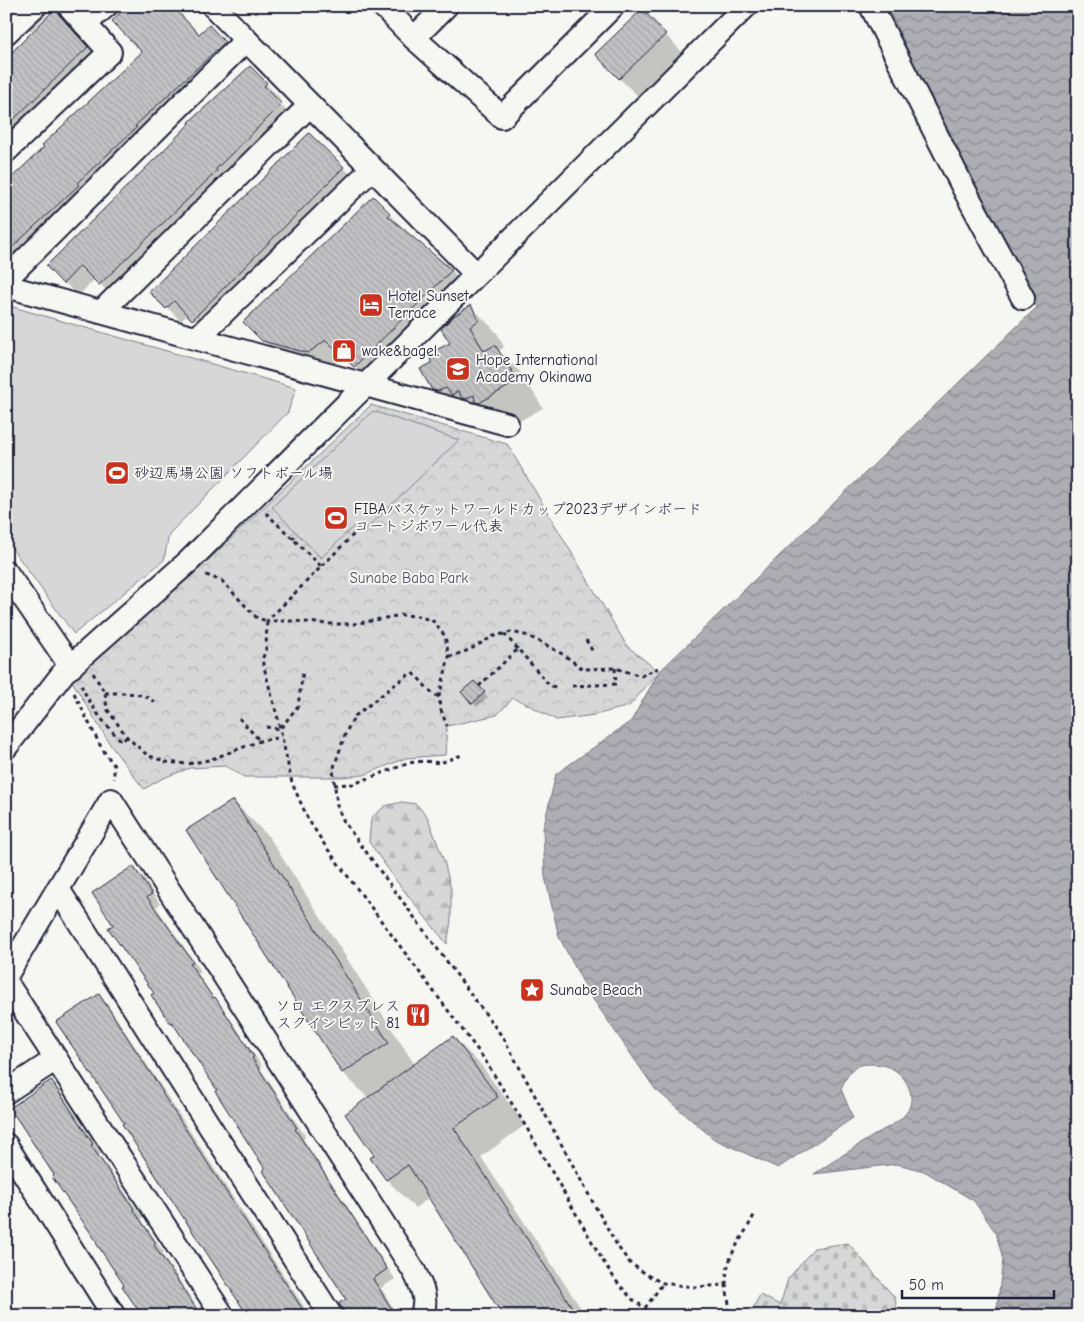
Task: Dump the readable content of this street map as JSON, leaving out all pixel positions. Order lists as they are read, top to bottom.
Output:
{
  "parks": ["Sunabe Baba Park"],
  "places": {
    "hotel": ["Hotel Sunset Terrace"],
    "shop": ["wake&bagel."],
    "school or university": ["Hope International Academy Okinawa"],
    "sports": ["砂辺馬場公園 ソフトボール場", "FIBAバスケットワールドカップ2023デザインボード コートジボワール代表"],
    "place": ["Sunabe Beach"],
    "restaurant": ["ソロ エクスプレス スクインビット 81"]
  },
  "scale_bar": "50 m"
}
